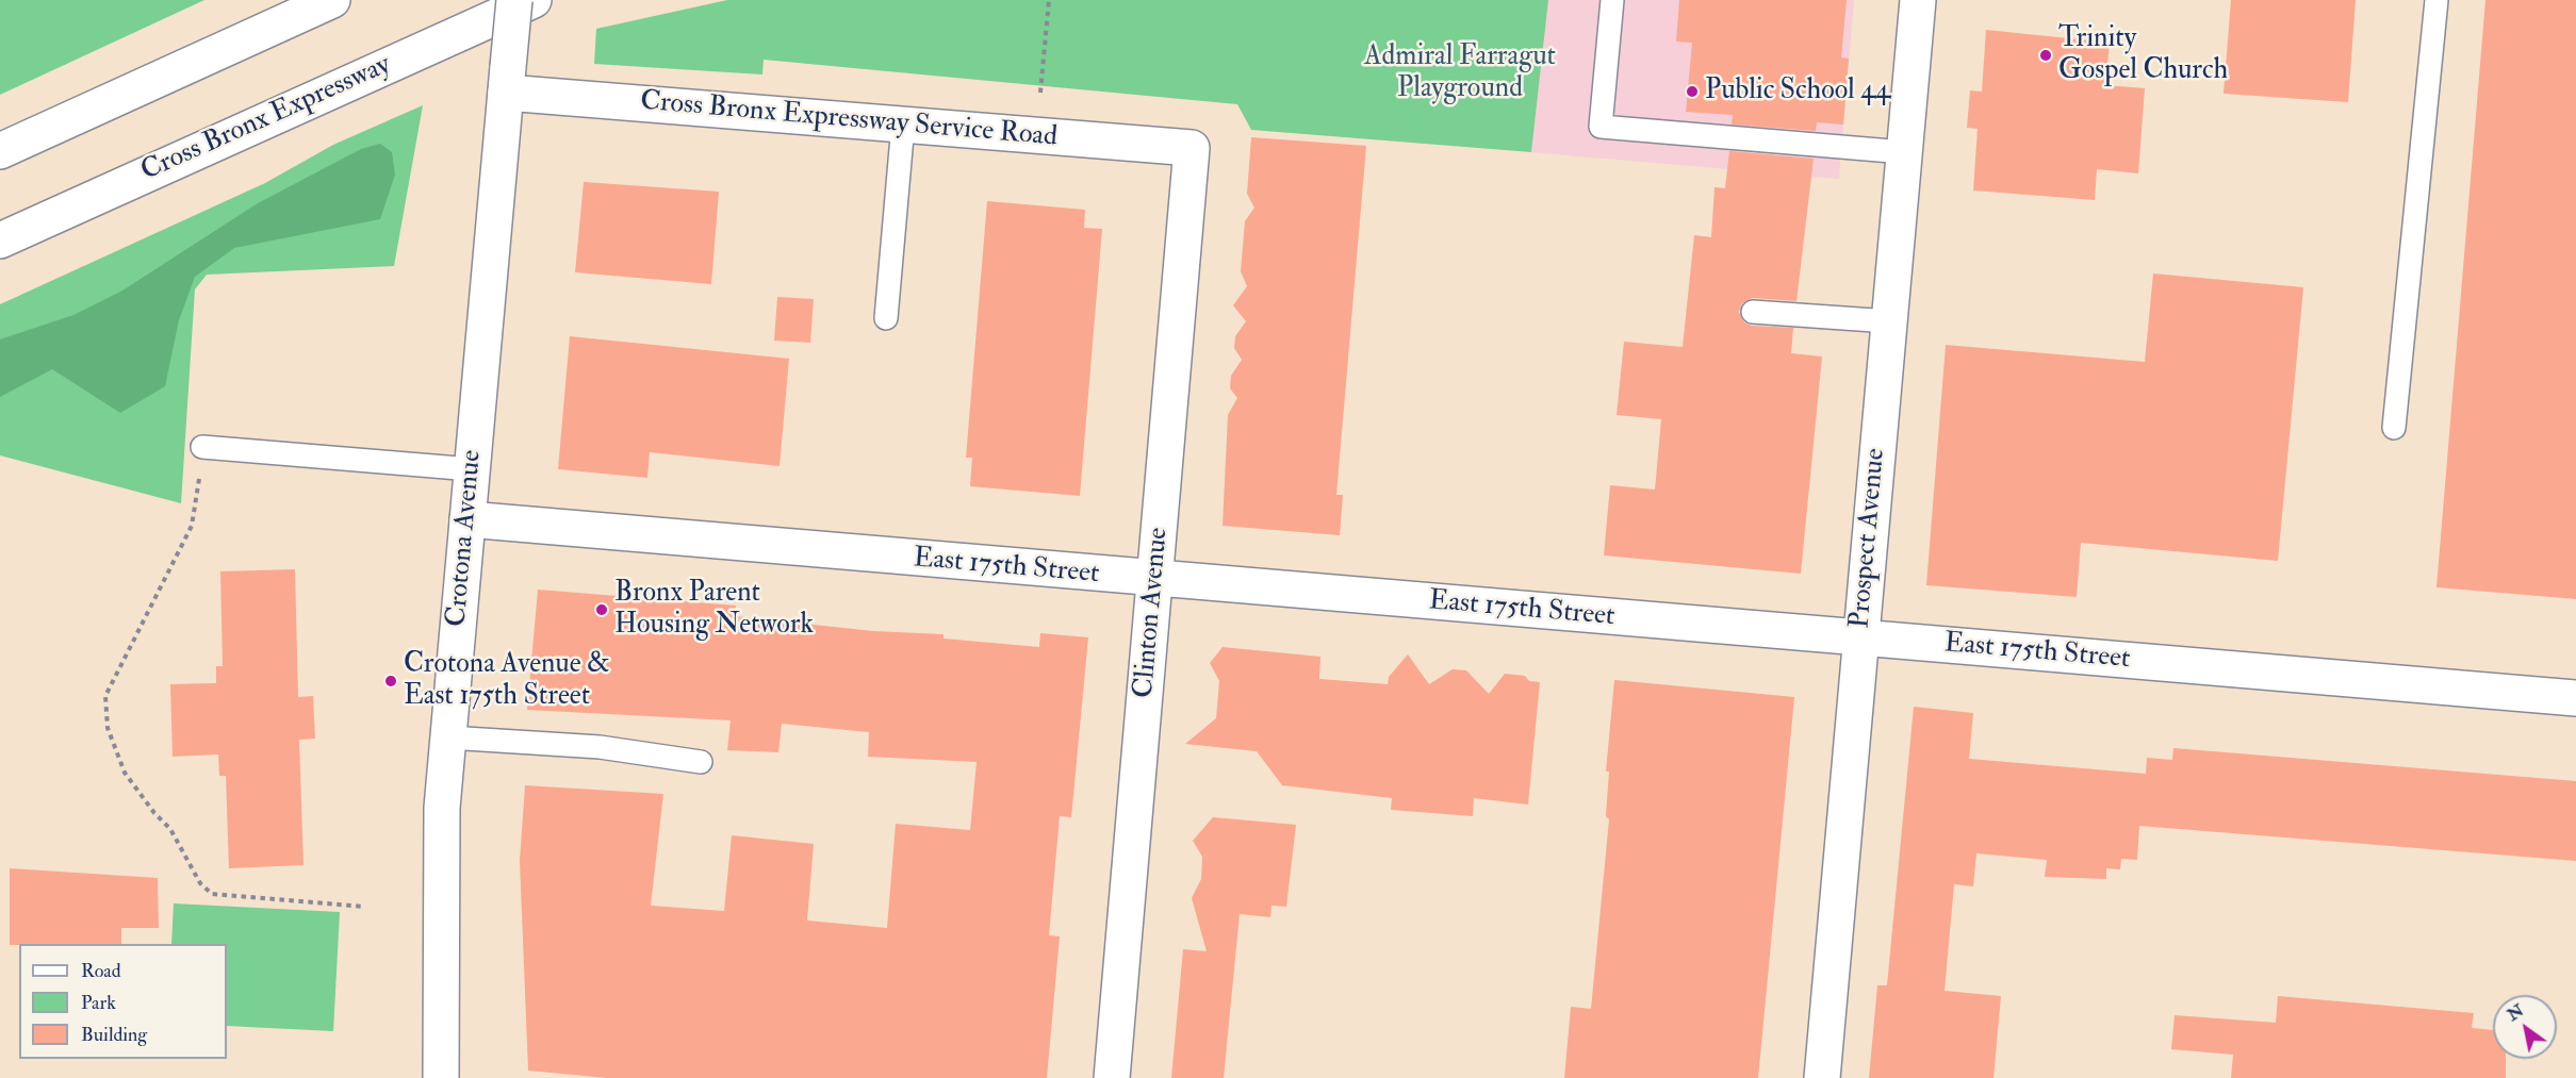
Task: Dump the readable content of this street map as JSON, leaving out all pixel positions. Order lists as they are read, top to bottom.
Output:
{
  "streets": {
    "main road": [
      "Cross Bronx Expressway",
      "Cross Bronx Expressway Service Road",
      "Crotona Avenue",
      "Prospect Avenue",
      "East 175th Street",
      "Clinton Avenue"
    ]
  },
  "crossings": [
    ["Cross Bronx Expressway Service Road", "Crotona Avenue"],
    ["Cross Bronx Expressway Service Road", "Clinton Avenue"],
    ["Crotona Avenue", "East 175th Street"],
    ["Prospect Avenue", "East 175th Street"],
    ["East 175th Street", "Clinton Avenue"]
  ],
  "parks": ["Admiral Farragut Playground"],
  "places": [
    "Trinity Gospel Church",
    "Public School 44",
    "Bronx Parent Housing Network",
    "Crotona Avenue & East 175th Street"
  ],
  "legend": ["Road", "Park", "Building"],
  "north": "top left"
}
